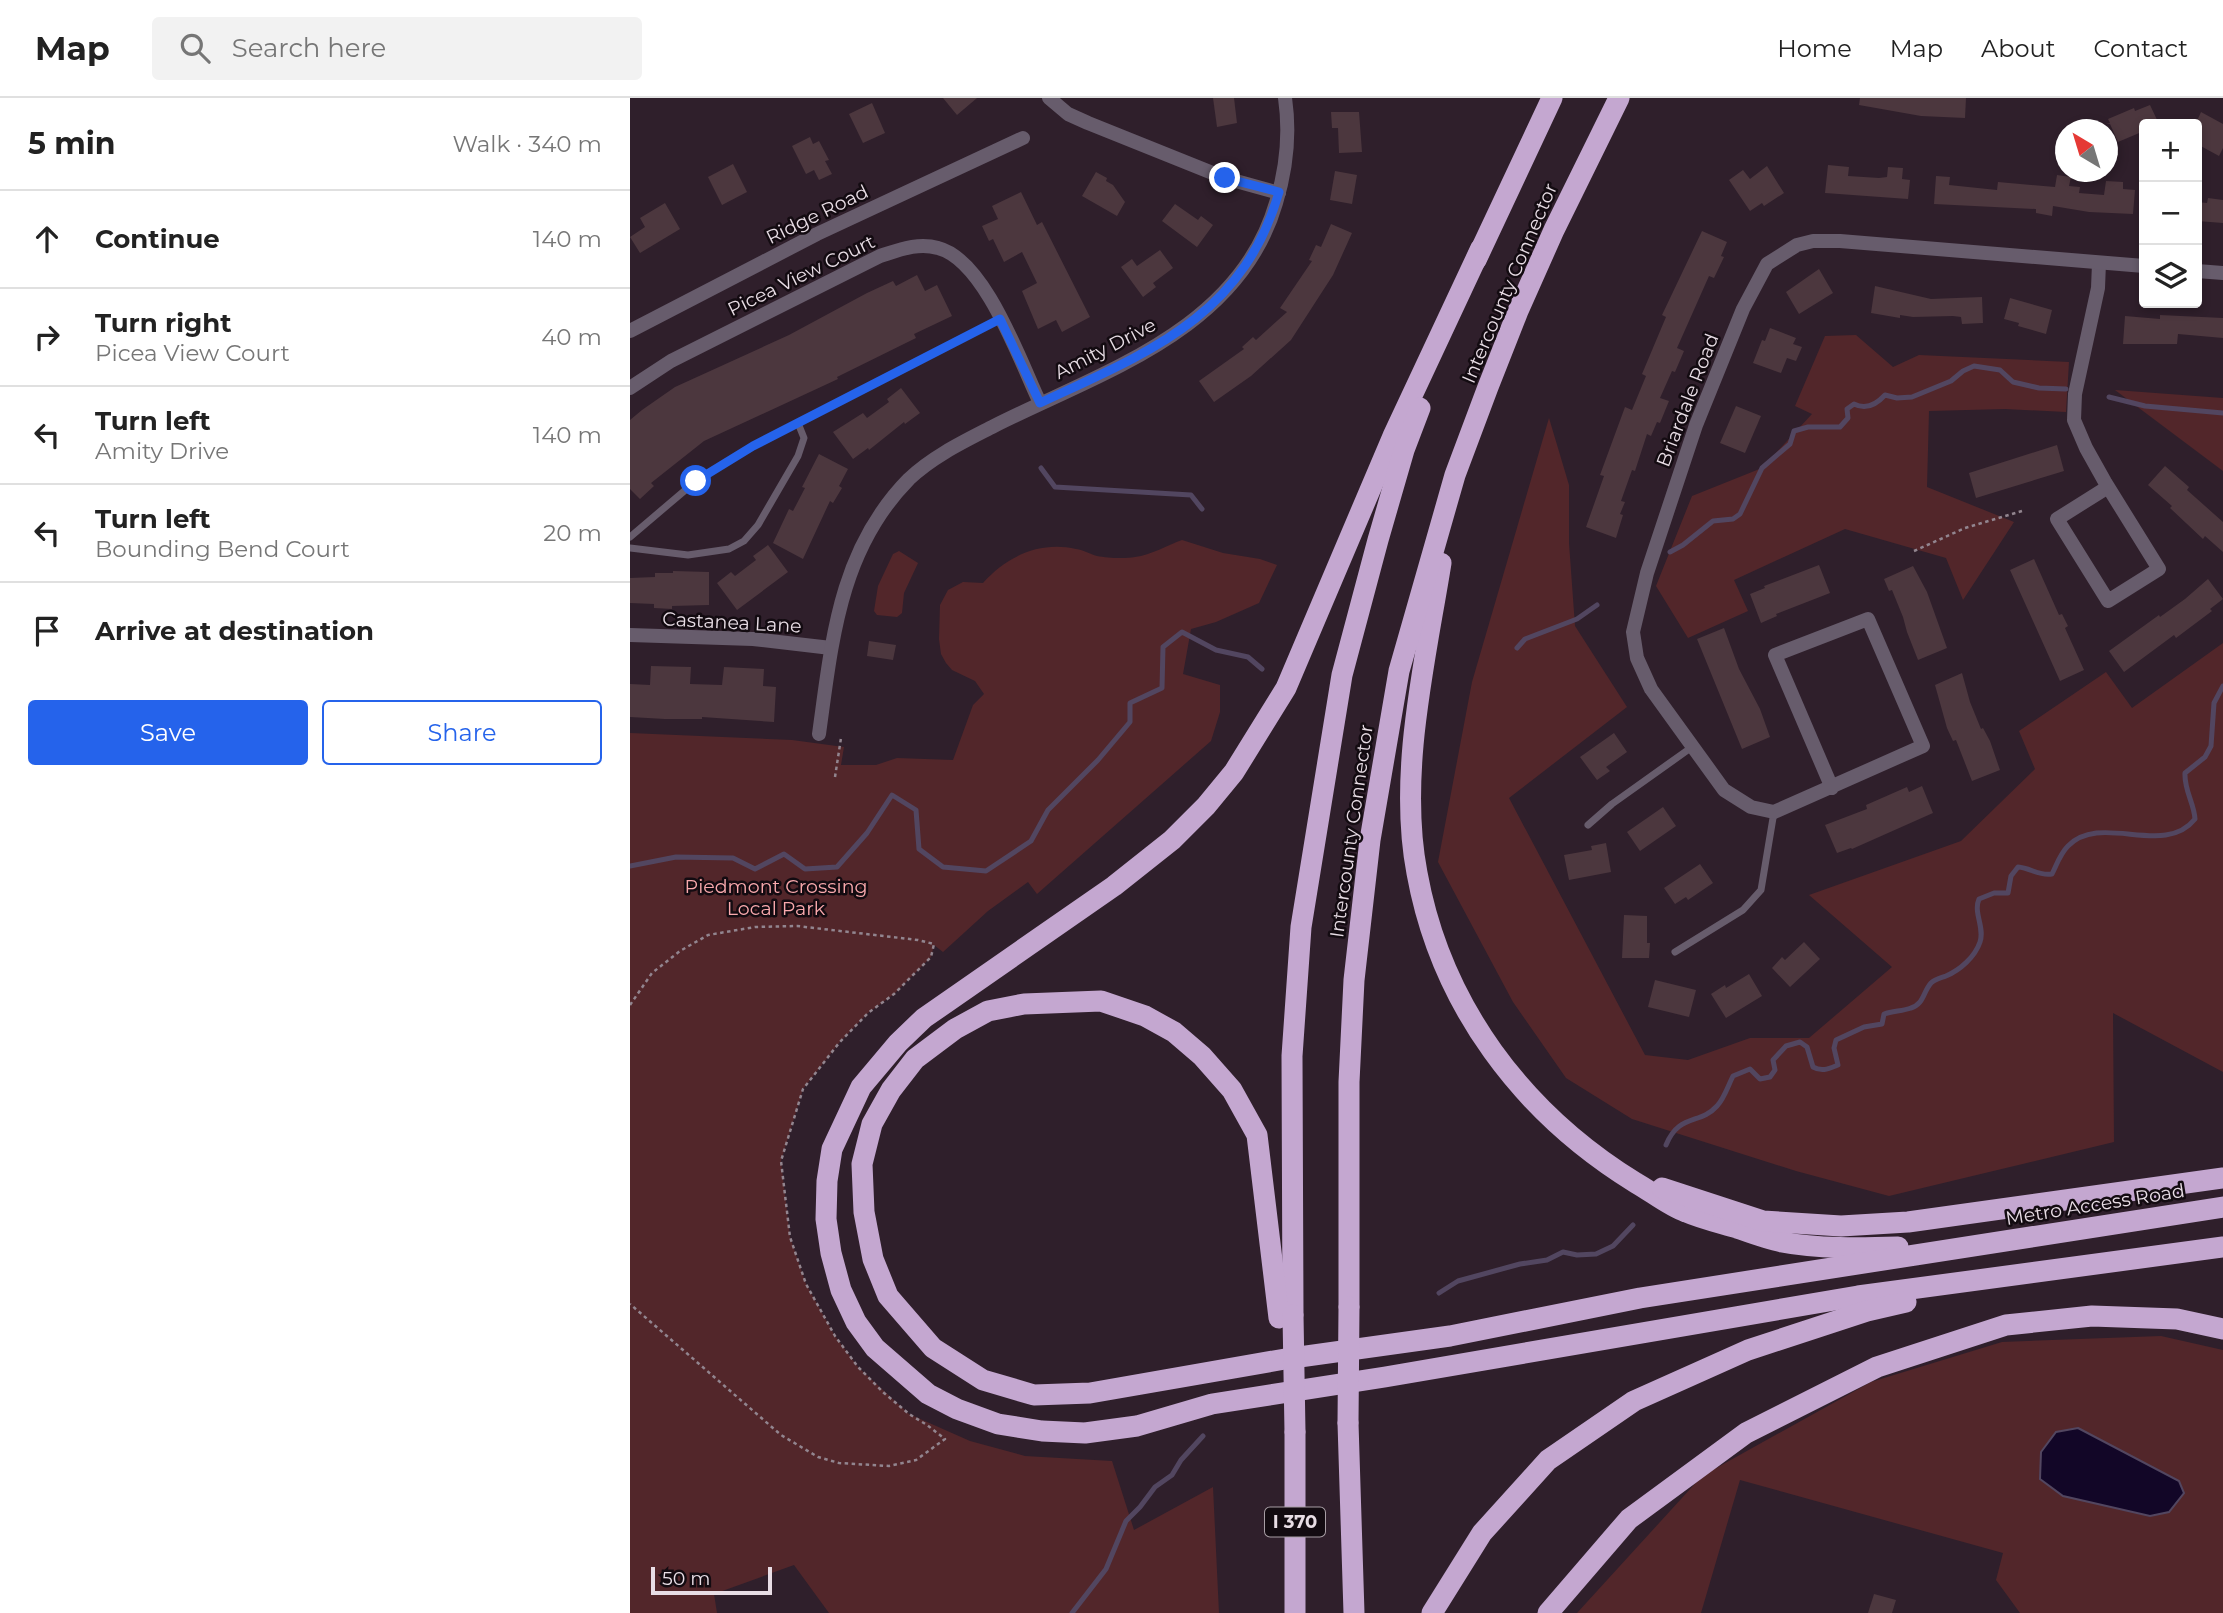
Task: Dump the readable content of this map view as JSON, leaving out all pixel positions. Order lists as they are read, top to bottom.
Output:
{
  "streets": {
    "highway": ["Intercounty Connector", "Metro Access Road", "I 370"],
    "street": [
      "Ridge Road",
      "Picea View Court",
      "Amity Drive",
      "Briardale Road",
      "Castanea Lane"
    ]
  },
  "crossings": [
    ["Picea View Court", "Amity Drive"],
    ["Amity Drive", "Castanea Lane"]
  ],
  "parks": ["Piedmont Crossing Local Park"],
  "scale_bar": "50 m",
  "north": "top left",
  "page": {
    "header": "Map",
    "search": "Search here",
    "nav": [
      "Home",
      "Map",
      "About",
      "Contact"
    ],
    "heading": ["5 min", "Walk · 340 m"],
    "map_buttons": ["+", "−"],
    "list": [
      ["Continue", "140 m"],
      ["Turn right", "Picea View Court", "40 m"],
      ["Turn left", "Amity Drive", "140 m"],
      ["Turn left", "Bounding Bend Court", "20 m"],
      "Arrive at destination"
    ],
    "buttons": ["Save", "Share"],
    "scale": "50 m"
  }
}
